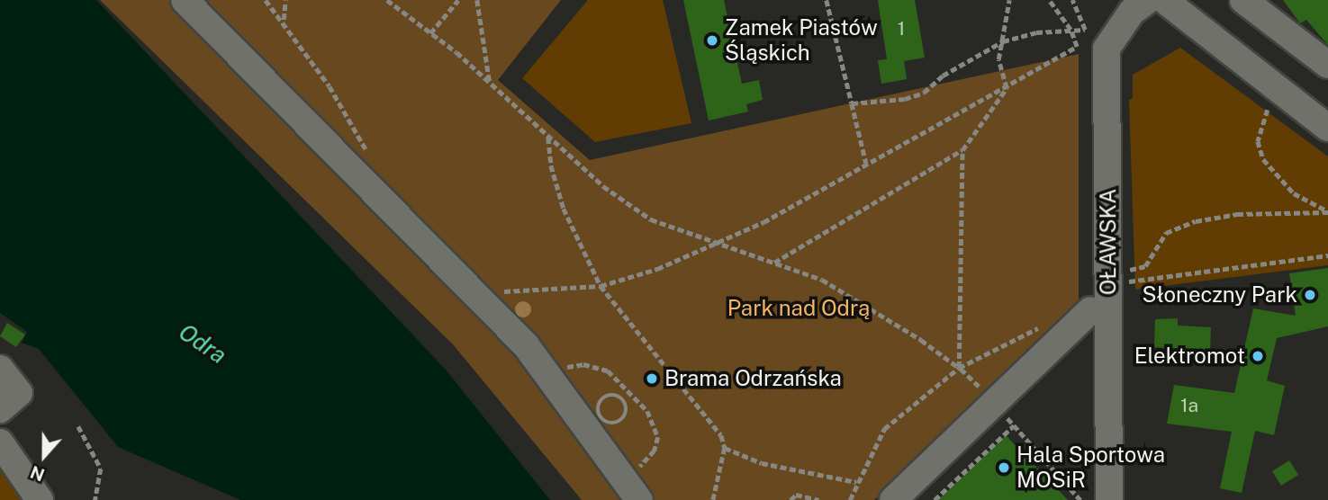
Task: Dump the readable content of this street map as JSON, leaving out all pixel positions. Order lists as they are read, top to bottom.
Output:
{
  "streets": {
    "street": ["OŁAWSKA"]
  },
  "water": ["Odra"],
  "parks": ["Park nad Odrą"],
  "places": [
    "Zamek Piastów Śląskich",
    "Słoneczny Park",
    "Elektromot",
    "Brama Odrzańska",
    "Hala Sportowa MOSiR"
  ],
  "house_numbers": ["1", "1a"],
  "north": "bottom"
}
